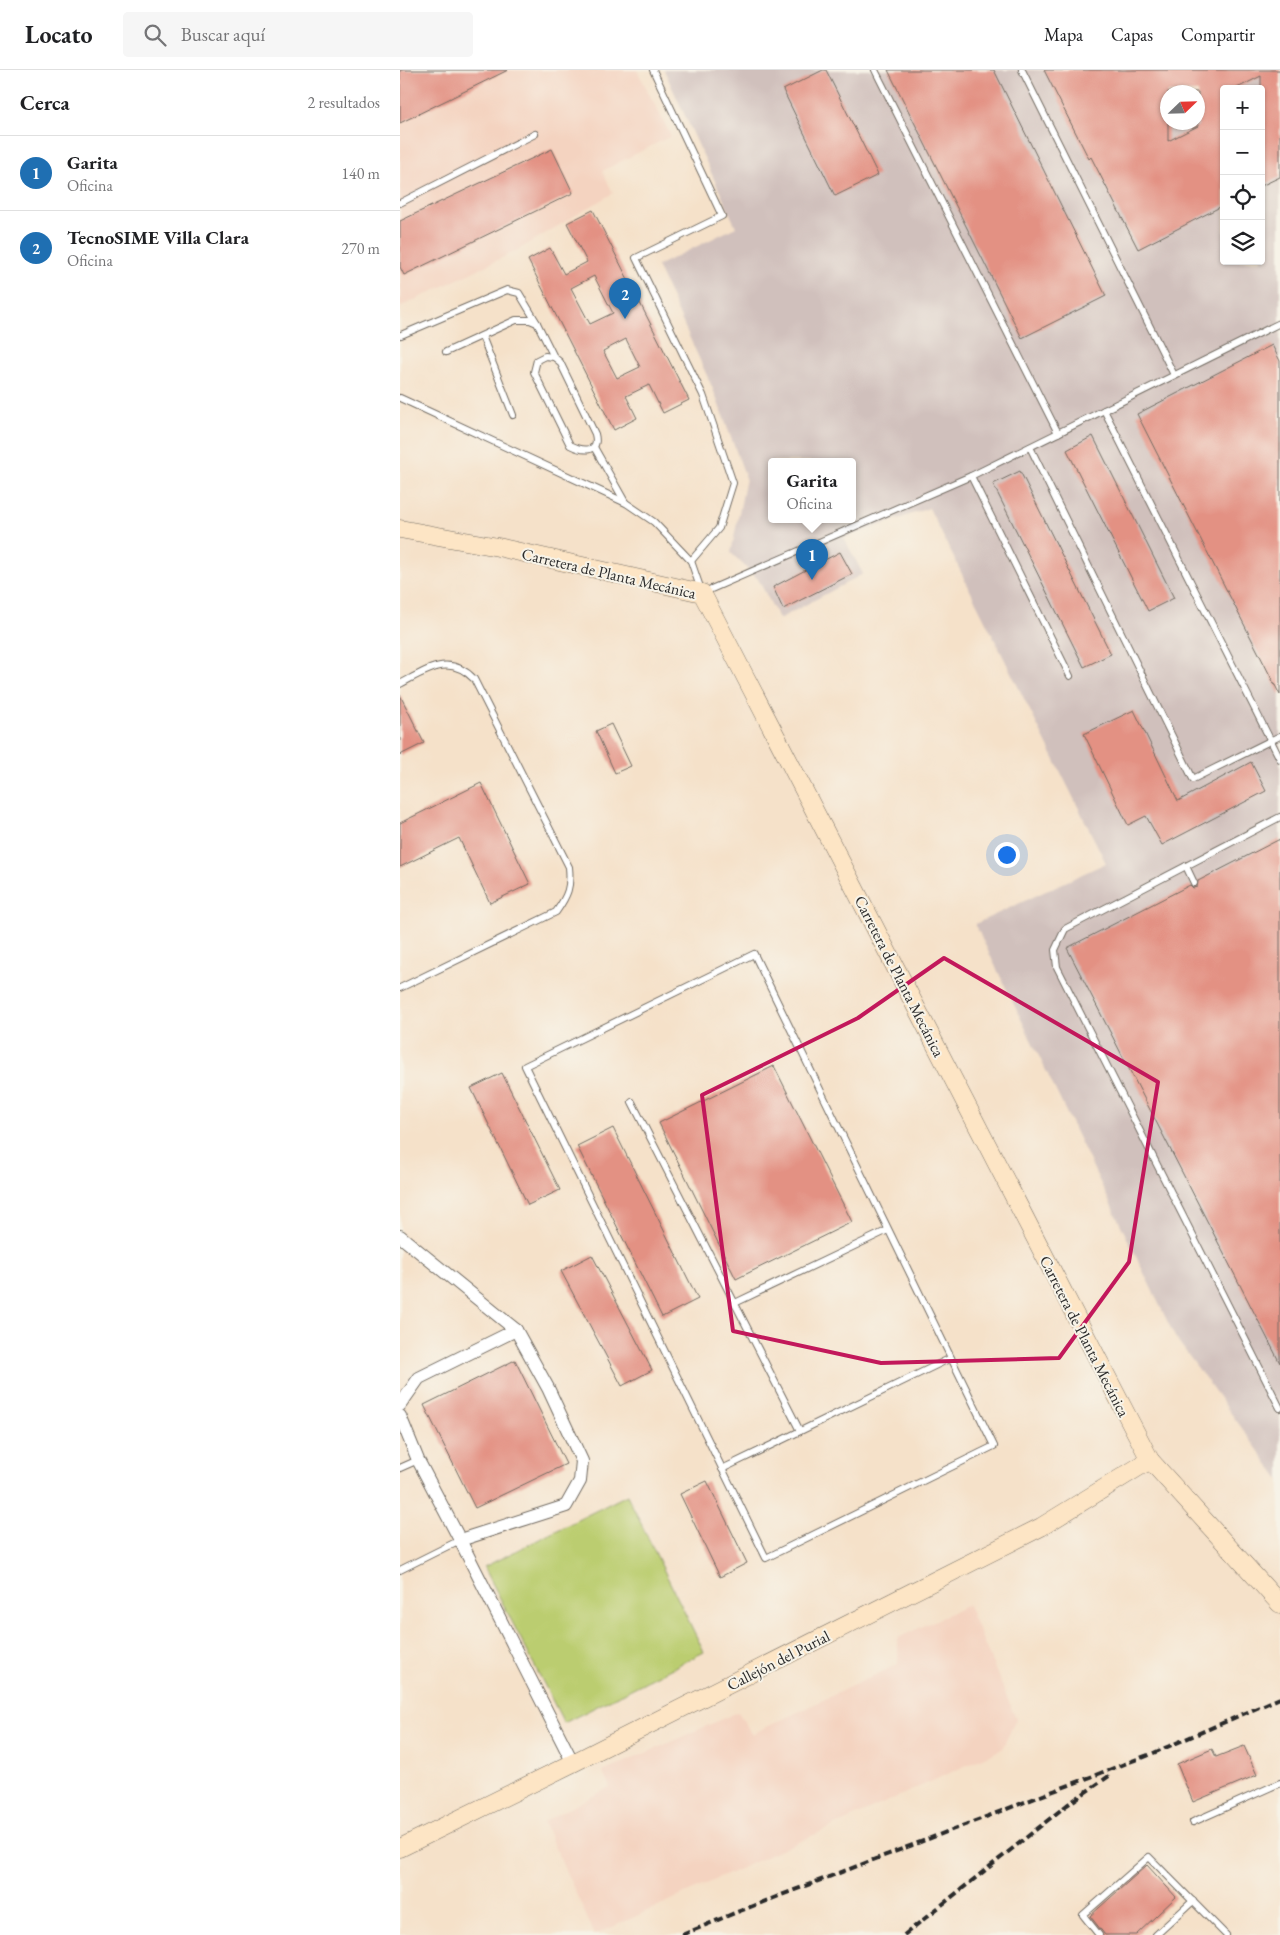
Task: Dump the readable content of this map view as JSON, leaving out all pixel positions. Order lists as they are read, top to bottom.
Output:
{
  "streets": {
    "street": ["Carretera de Planta Mecánica", "Callejón del Purial"]
  },
  "crossings": [
    ["Carretera de Planta Mecánica", "Callejón del Purial"]
  ],
  "north": "top right",
  "page": {
    "header": "Locato",
    "search": "Buscar aquí",
    "nav": ["Mapa", "Capas", "Compartir"],
    "heading": ["Cerca", "2 resultados"],
    "map_buttons": ["+", "−"],
    "list": [
      {
        "mark": "1",
        "name": "Garita",
        "note": "Oficina",
        "value": "140 m"
      },
      {
        "mark": "2",
        "name": "TecnoSIME Villa Clara",
        "note": "Oficina",
        "value": "270 m"
      }
    ],
    "pins": ["2", "1"],
    "popup": ["Garita", "Oficina"]
  }
}
